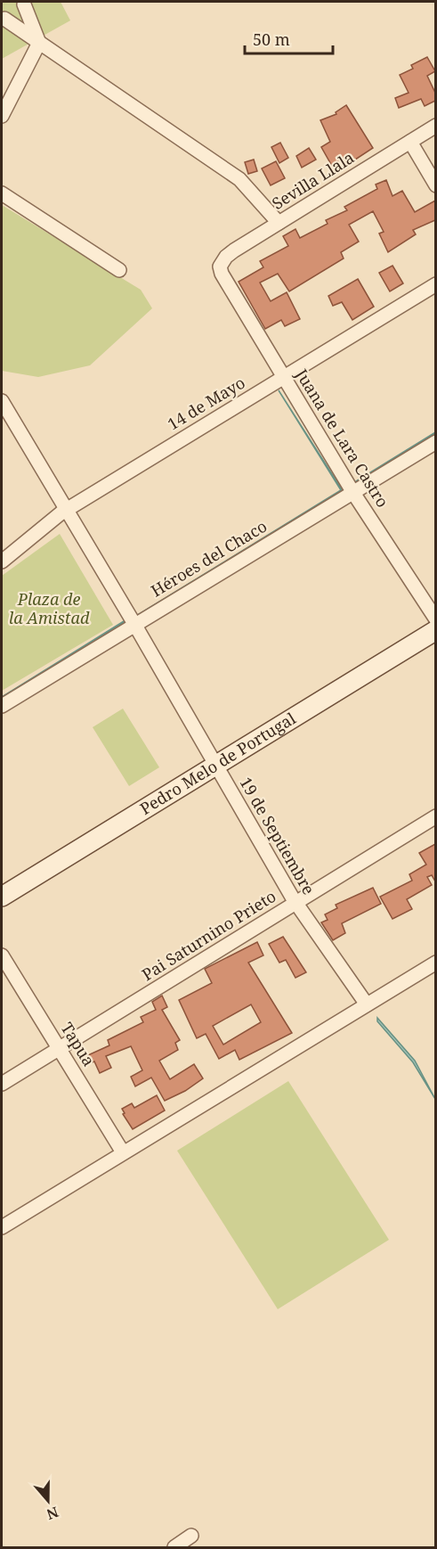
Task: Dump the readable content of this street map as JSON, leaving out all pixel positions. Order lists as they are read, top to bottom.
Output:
{
  "streets": {
    "street": [
      "Sevilla Llala",
      "14 de Mayo",
      "Juana de Lara Castro",
      "Héroes del Chaco",
      "Pedro Melo de Portugal",
      "19 de Septiembre",
      "Pai Saturnino Prieto",
      "Tapua"
    ]
  },
  "crossings": [
    ["Sevilla Llala", "Juana de Lara Castro"],
    ["14 de Mayo", "Juana de Lara Castro"],
    ["14 de Mayo", "19 de Septiembre"],
    ["Juana de Lara Castro", "Héroes del Chaco"],
    ["Juana de Lara Castro", "Pedro Melo de Portugal"],
    ["Héroes del Chaco", "19 de Septiembre"],
    ["Pedro Melo de Portugal", "19 de Septiembre"],
    ["19 de Septiembre", "Pai Saturnino Prieto"],
    ["Pai Saturnino Prieto", "Tapua"]
  ],
  "parks": ["Plaza de la Amistad"],
  "scale_bar": "50 m",
  "north": "bottom"
}
